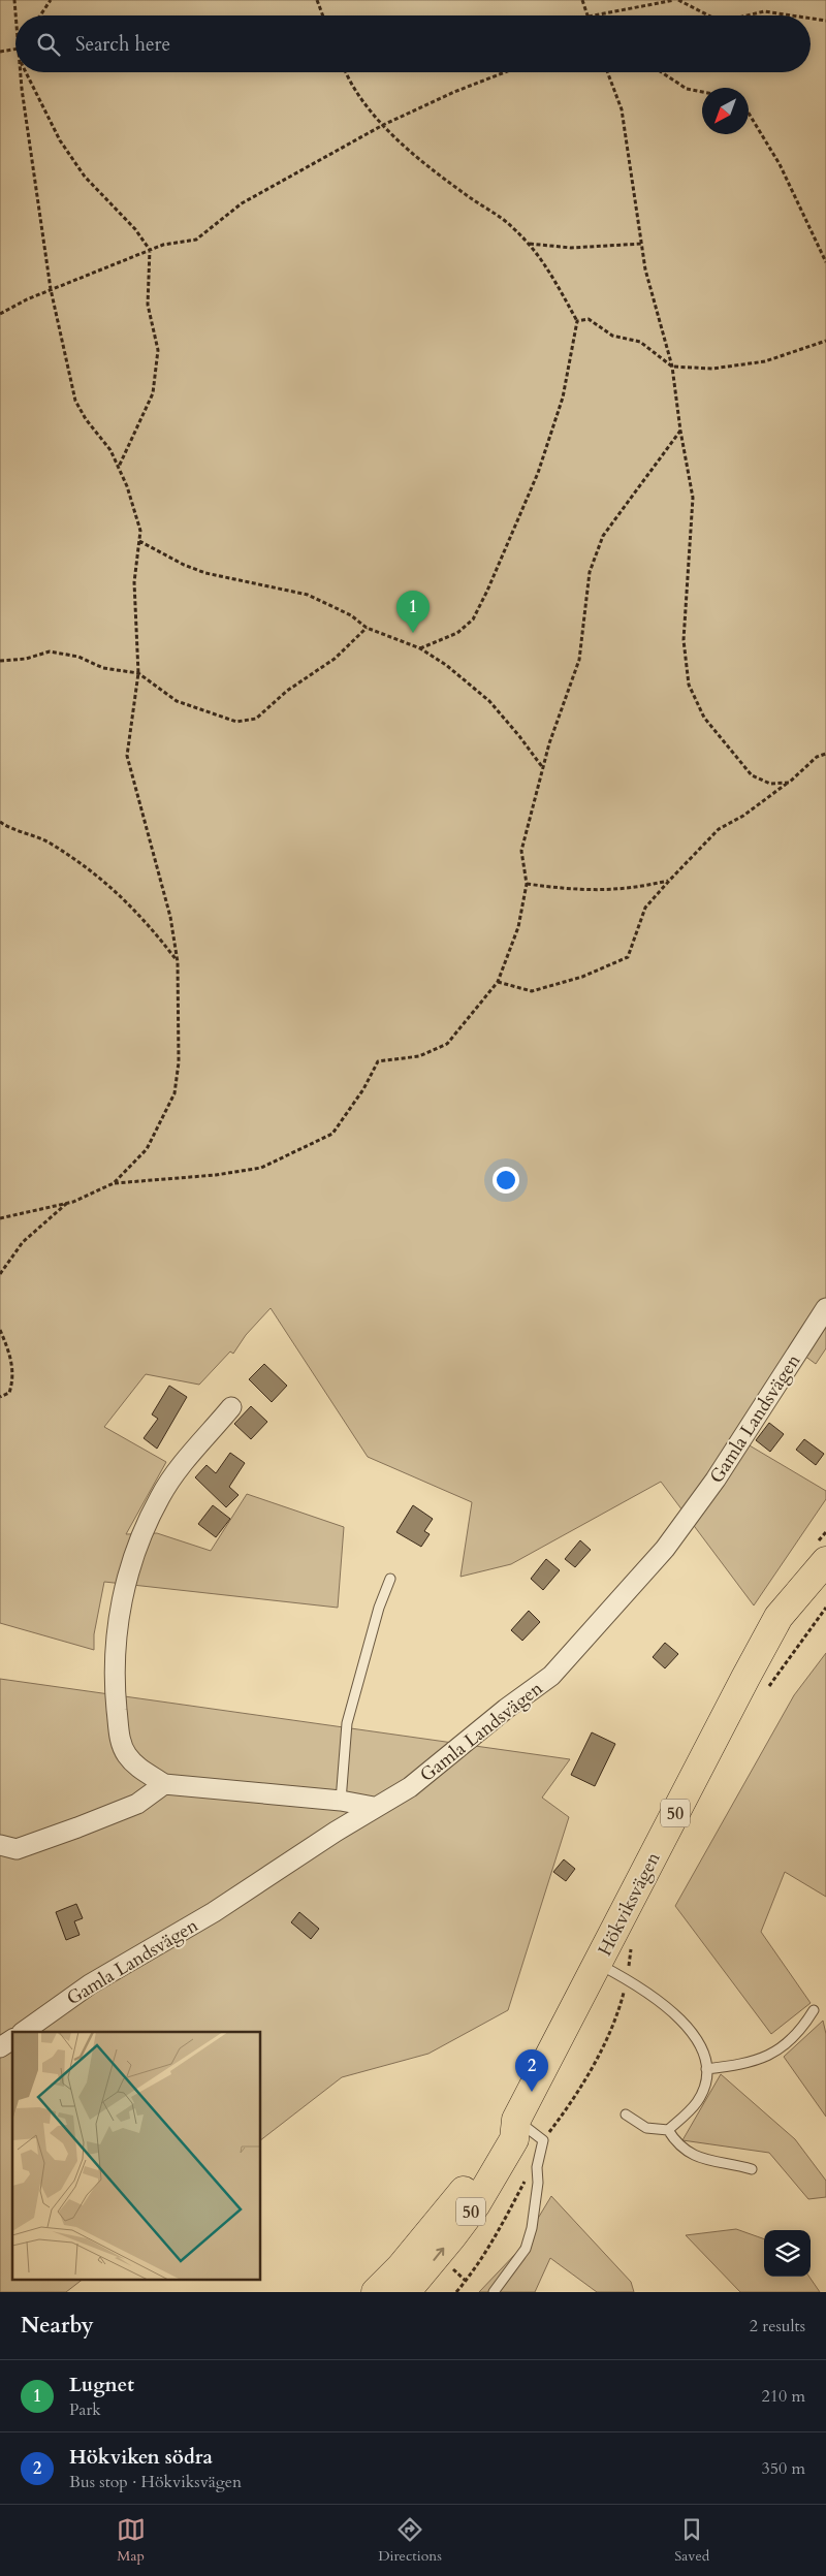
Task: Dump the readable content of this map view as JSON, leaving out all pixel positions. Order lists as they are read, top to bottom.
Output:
{
  "streets": {
    "main road": ["50", "Hökviksvägen"],
    "street": ["Gamla Landsvägen"]
  },
  "north": "bottom left",
  "page": {
    "search": "Search here",
    "pins": ["1", "2"],
    "heading": ["Nearby", "2 results"],
    "list": [
      {
        "mark": "1",
        "name": "Lugnet",
        "note": "Park",
        "value": "210 m"
      },
      {
        "mark": "2",
        "name": "Hökviken södra",
        "note": "Bus stop · Hökviksvägen",
        "value": "350 m"
      }
    ],
    "nav": ["Map", "Directions", "Saved"]
  }
}
